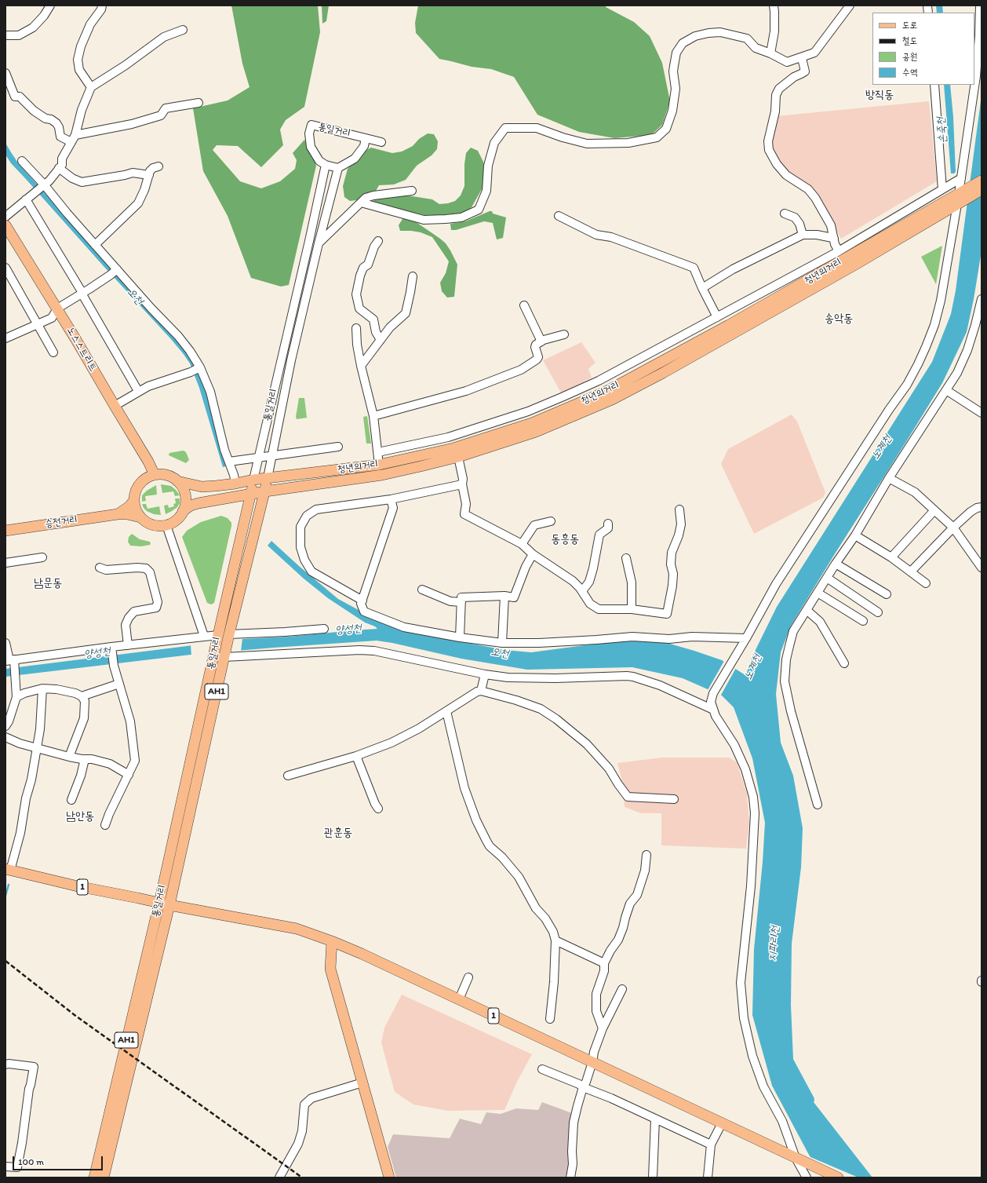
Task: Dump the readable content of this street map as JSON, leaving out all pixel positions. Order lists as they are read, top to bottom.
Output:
{
  "streets": {
    "main road": [
      "통일거리",
      "청년의거리",
      "노스스트리트",
      "승전거리",
      "AH1",
      "1"
    ]
  },
  "crossings": [
    ["통일거리", "청년의거리"],
    ["통일거리", "1"],
    ["청년의거리", "노스스트리트"]
  ],
  "districts": [
    "방직동",
    "송악동",
    "동흥동",
    "남문동",
    "남안동",
    "관훈동"
  ],
  "water": [
    "손죽천",
    "오천",
    "노계천",
    "양성천",
    "지파리천"
  ],
  "legend": [
    "도로",
    "철도",
    "공원",
    "수역"
  ],
  "scale_bar": "100 m"
}
